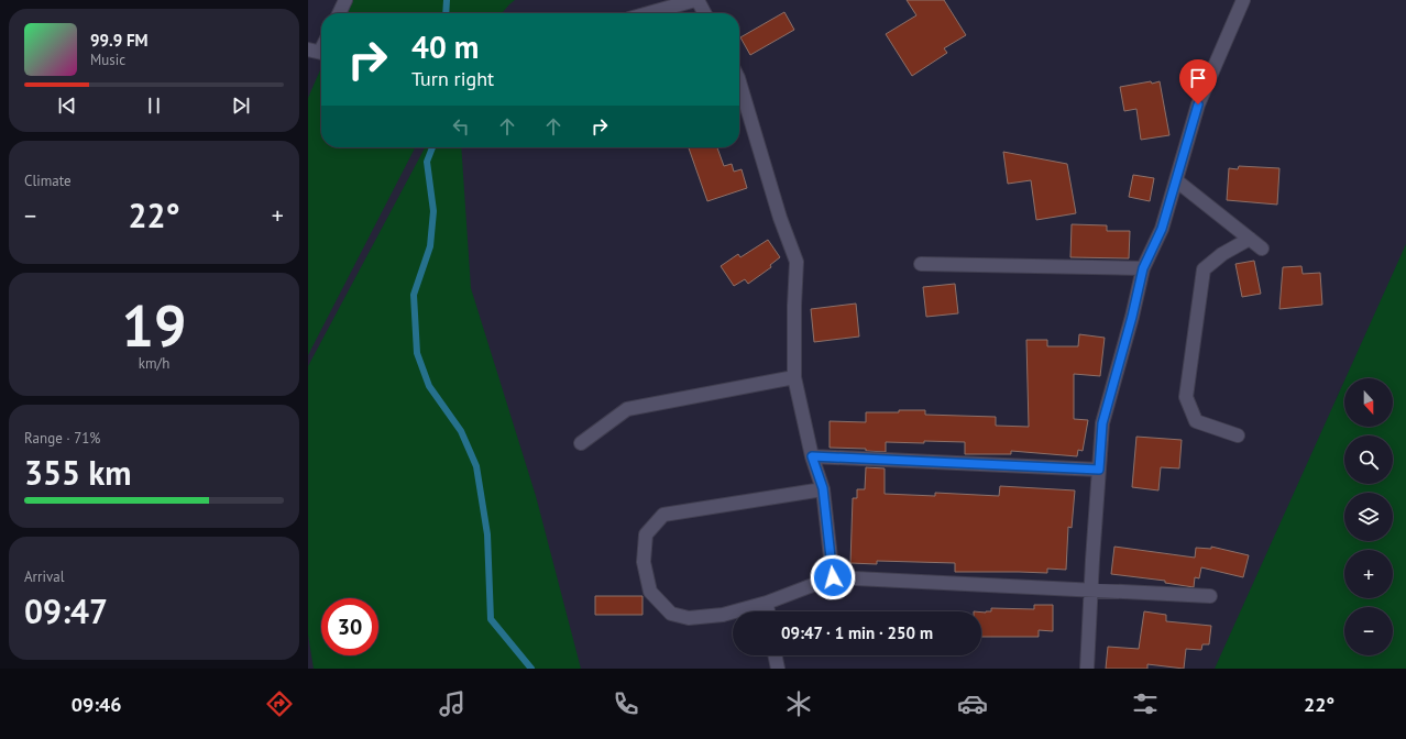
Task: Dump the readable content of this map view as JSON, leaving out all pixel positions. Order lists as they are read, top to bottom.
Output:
{
  "north": "bottom",
  "page": {
    "turn": ["40 m", "Turn right"],
    "song": ["99.9 FM", "Music"],
    "tile": [
      "Climate",
      ["19", "km/h"],
      ["Range · 71%", "355 km"],
      ["Arrival", "09:47"]
    ],
    "heat": ["−", "22°", "+"],
    "map_buttons": ["+", "−"],
    "limit": "30",
    "trip": "09:47 · 1 min · 250 m",
    "tabs": ["09:46", "22°"]
  }
}
